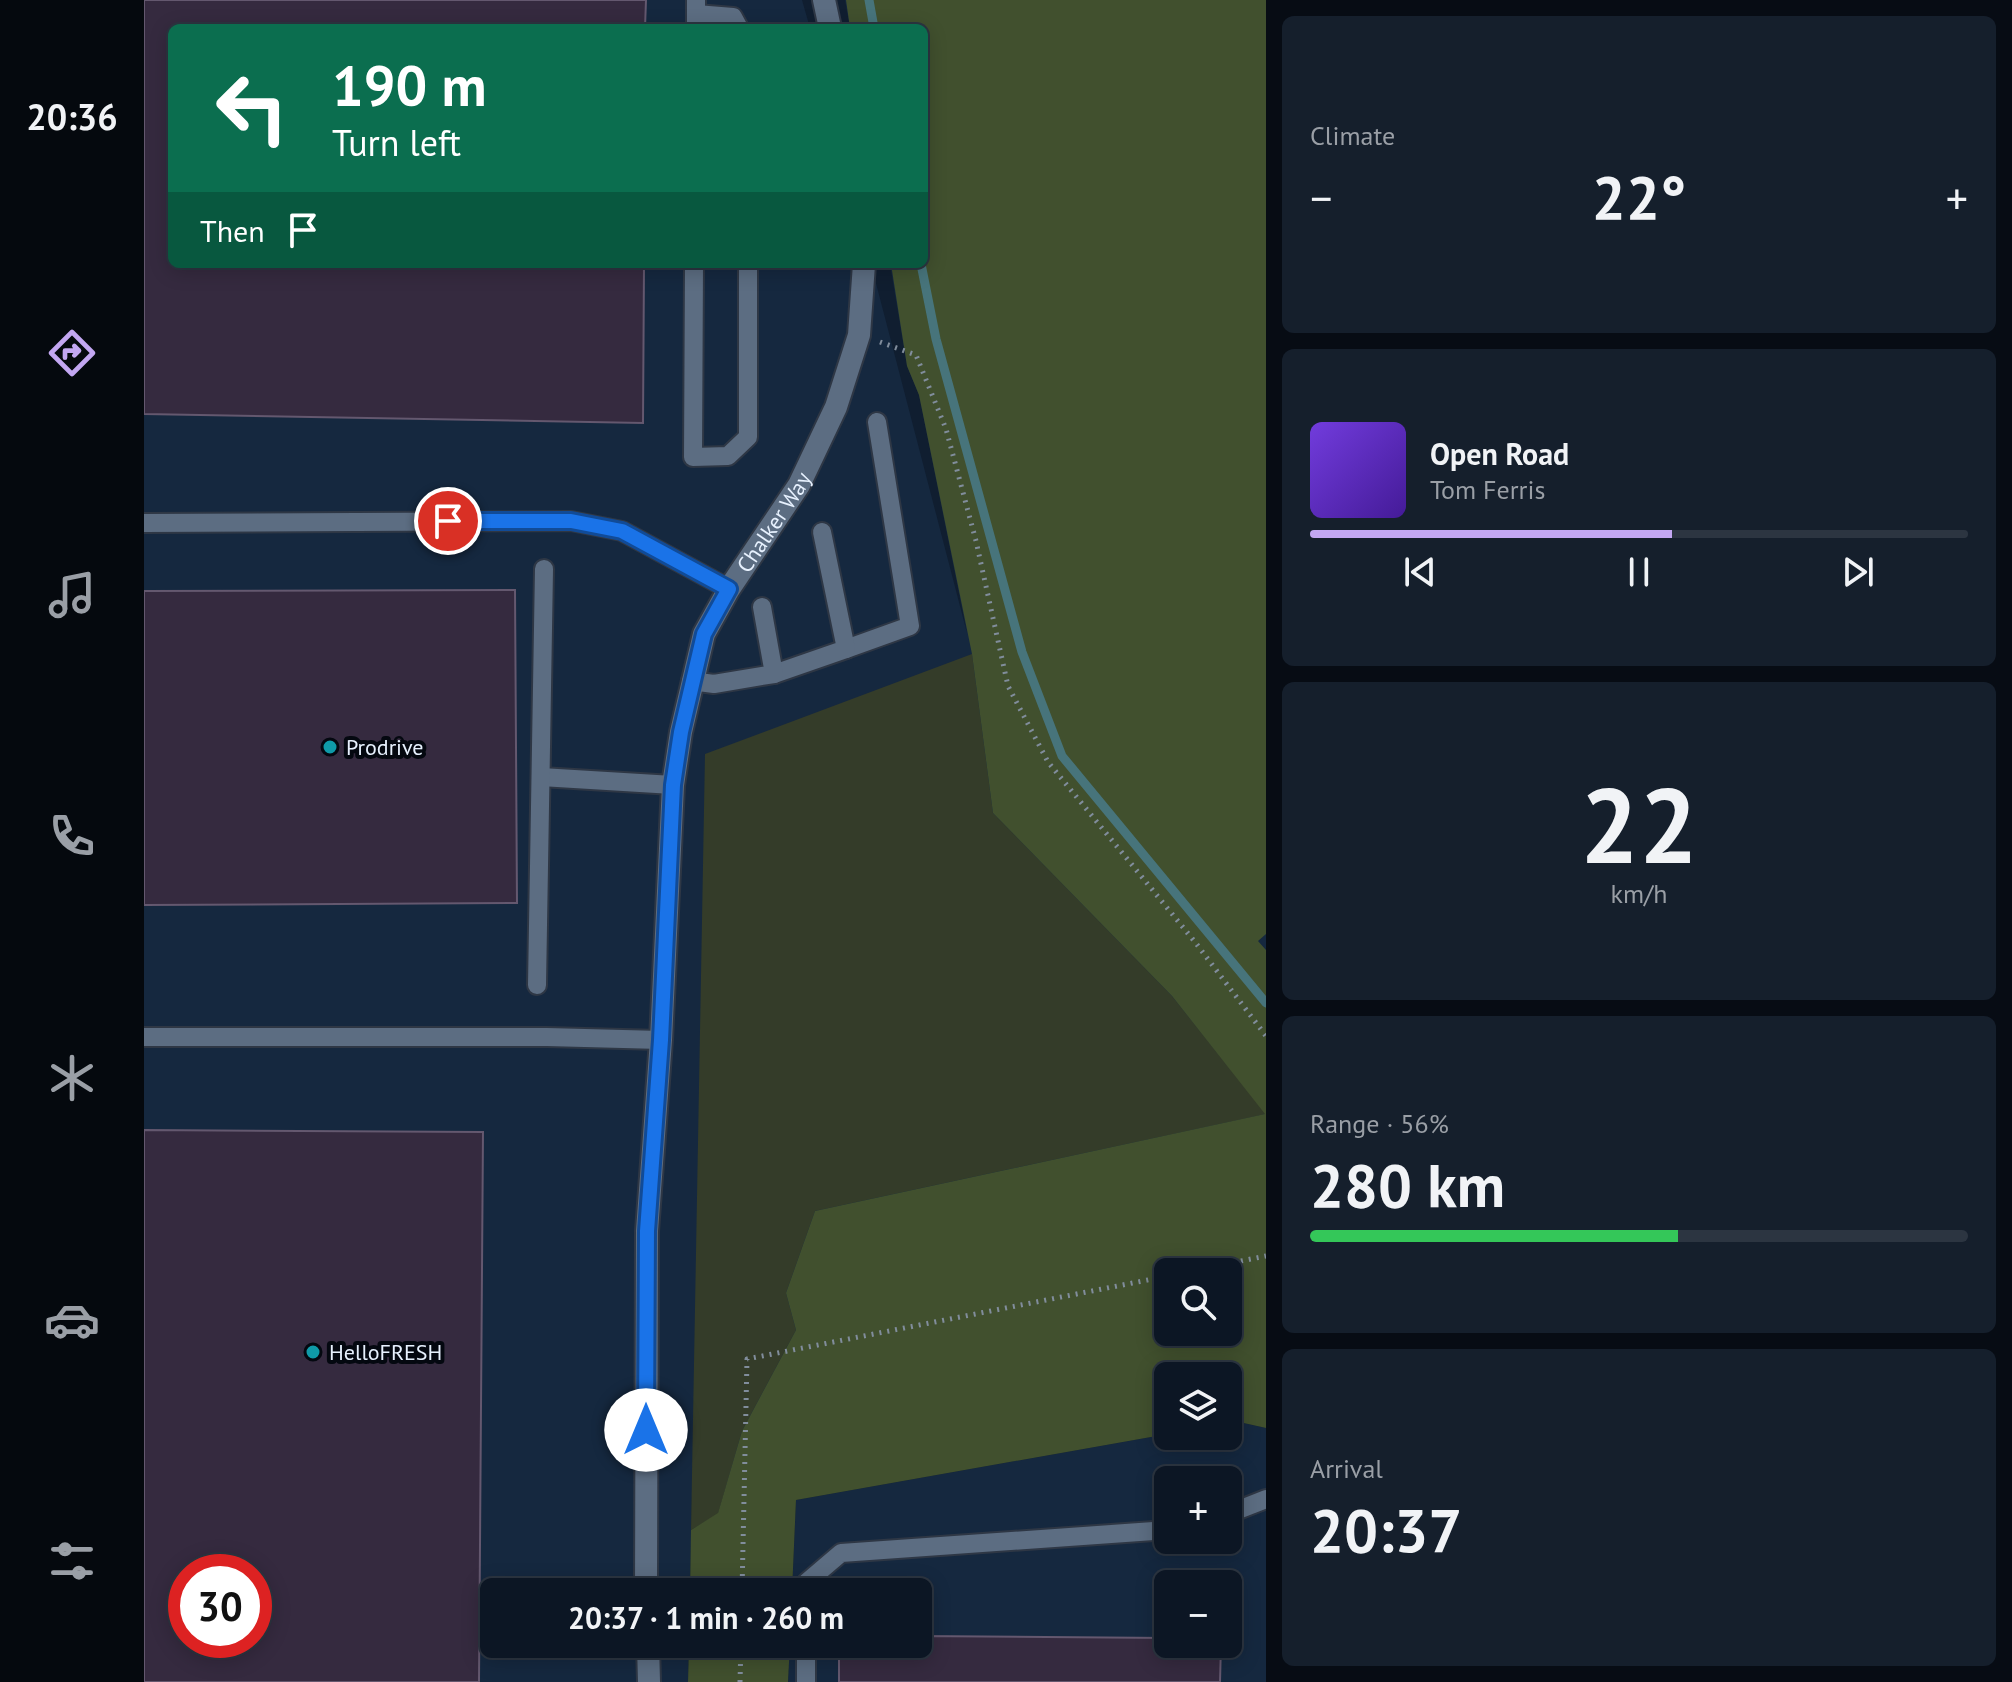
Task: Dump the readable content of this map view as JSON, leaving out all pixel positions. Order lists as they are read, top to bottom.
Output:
{
  "streets": {
    "street": ["Chalker Way"]
  },
  "places": ["Prodrive", "HelloFRESH"],
  "page": {
    "tabs": "20:36",
    "tile": [
      "Climate",
      ["22", "km/h"],
      ["Range · 56%", "280 km"],
      ["Arrival", "20:37"]
    ],
    "turn": ["190 m", "Turn left"],
    "heat": ["−", "22°", "+"],
    "then": "Then",
    "song": ["Open Road", "Tom Ferris"],
    "map_buttons": ["+", "−"],
    "limit": "30",
    "trip": "20:37 · 1 min · 260 m"
  }
}
